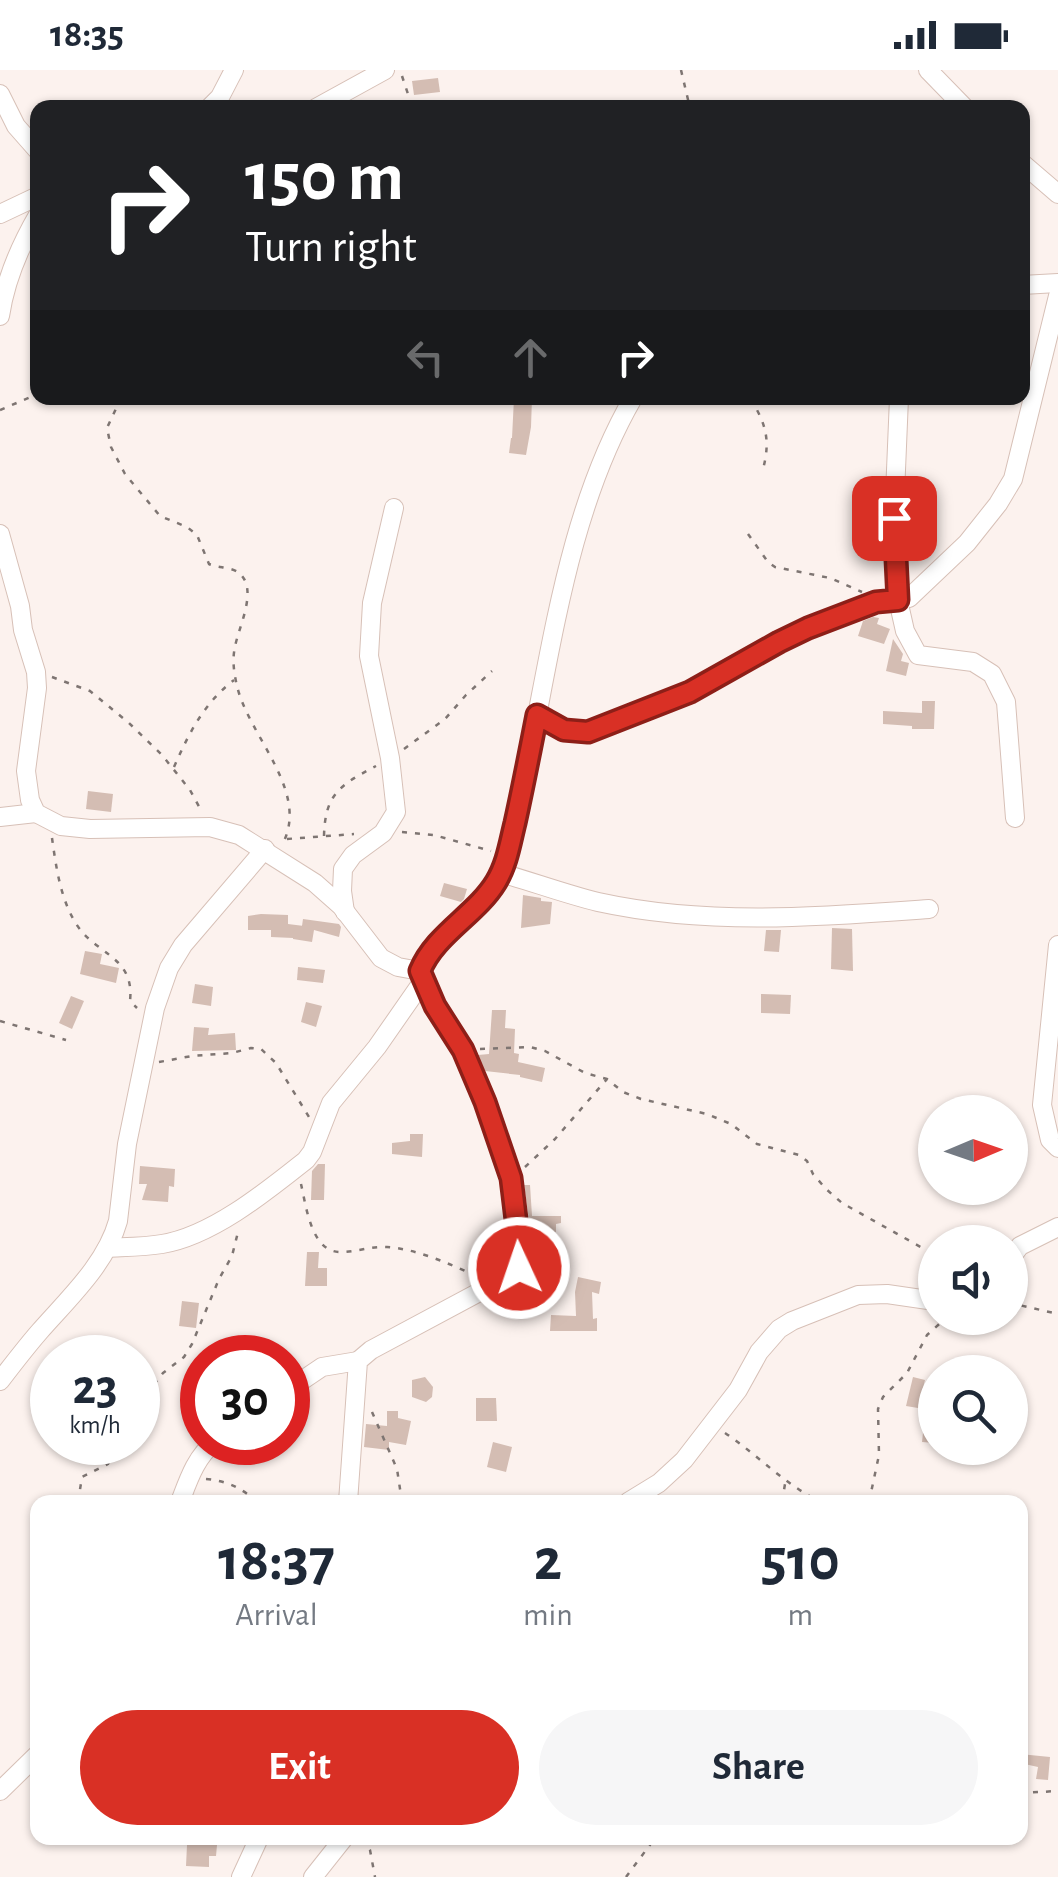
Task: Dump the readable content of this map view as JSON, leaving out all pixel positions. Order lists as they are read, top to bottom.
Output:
{
  "north": "right",
  "page": {
    "status": "18:35",
    "turn": ["150 m", "Turn right"],
    "speed": "23 km/h",
    "limit": "30",
    "eta": [
      "18:37",
      "Arrival",
      "2",
      "min",
      "510",
      "m"
    ],
    "buttons": ["Exit", "Share"]
  }
}
